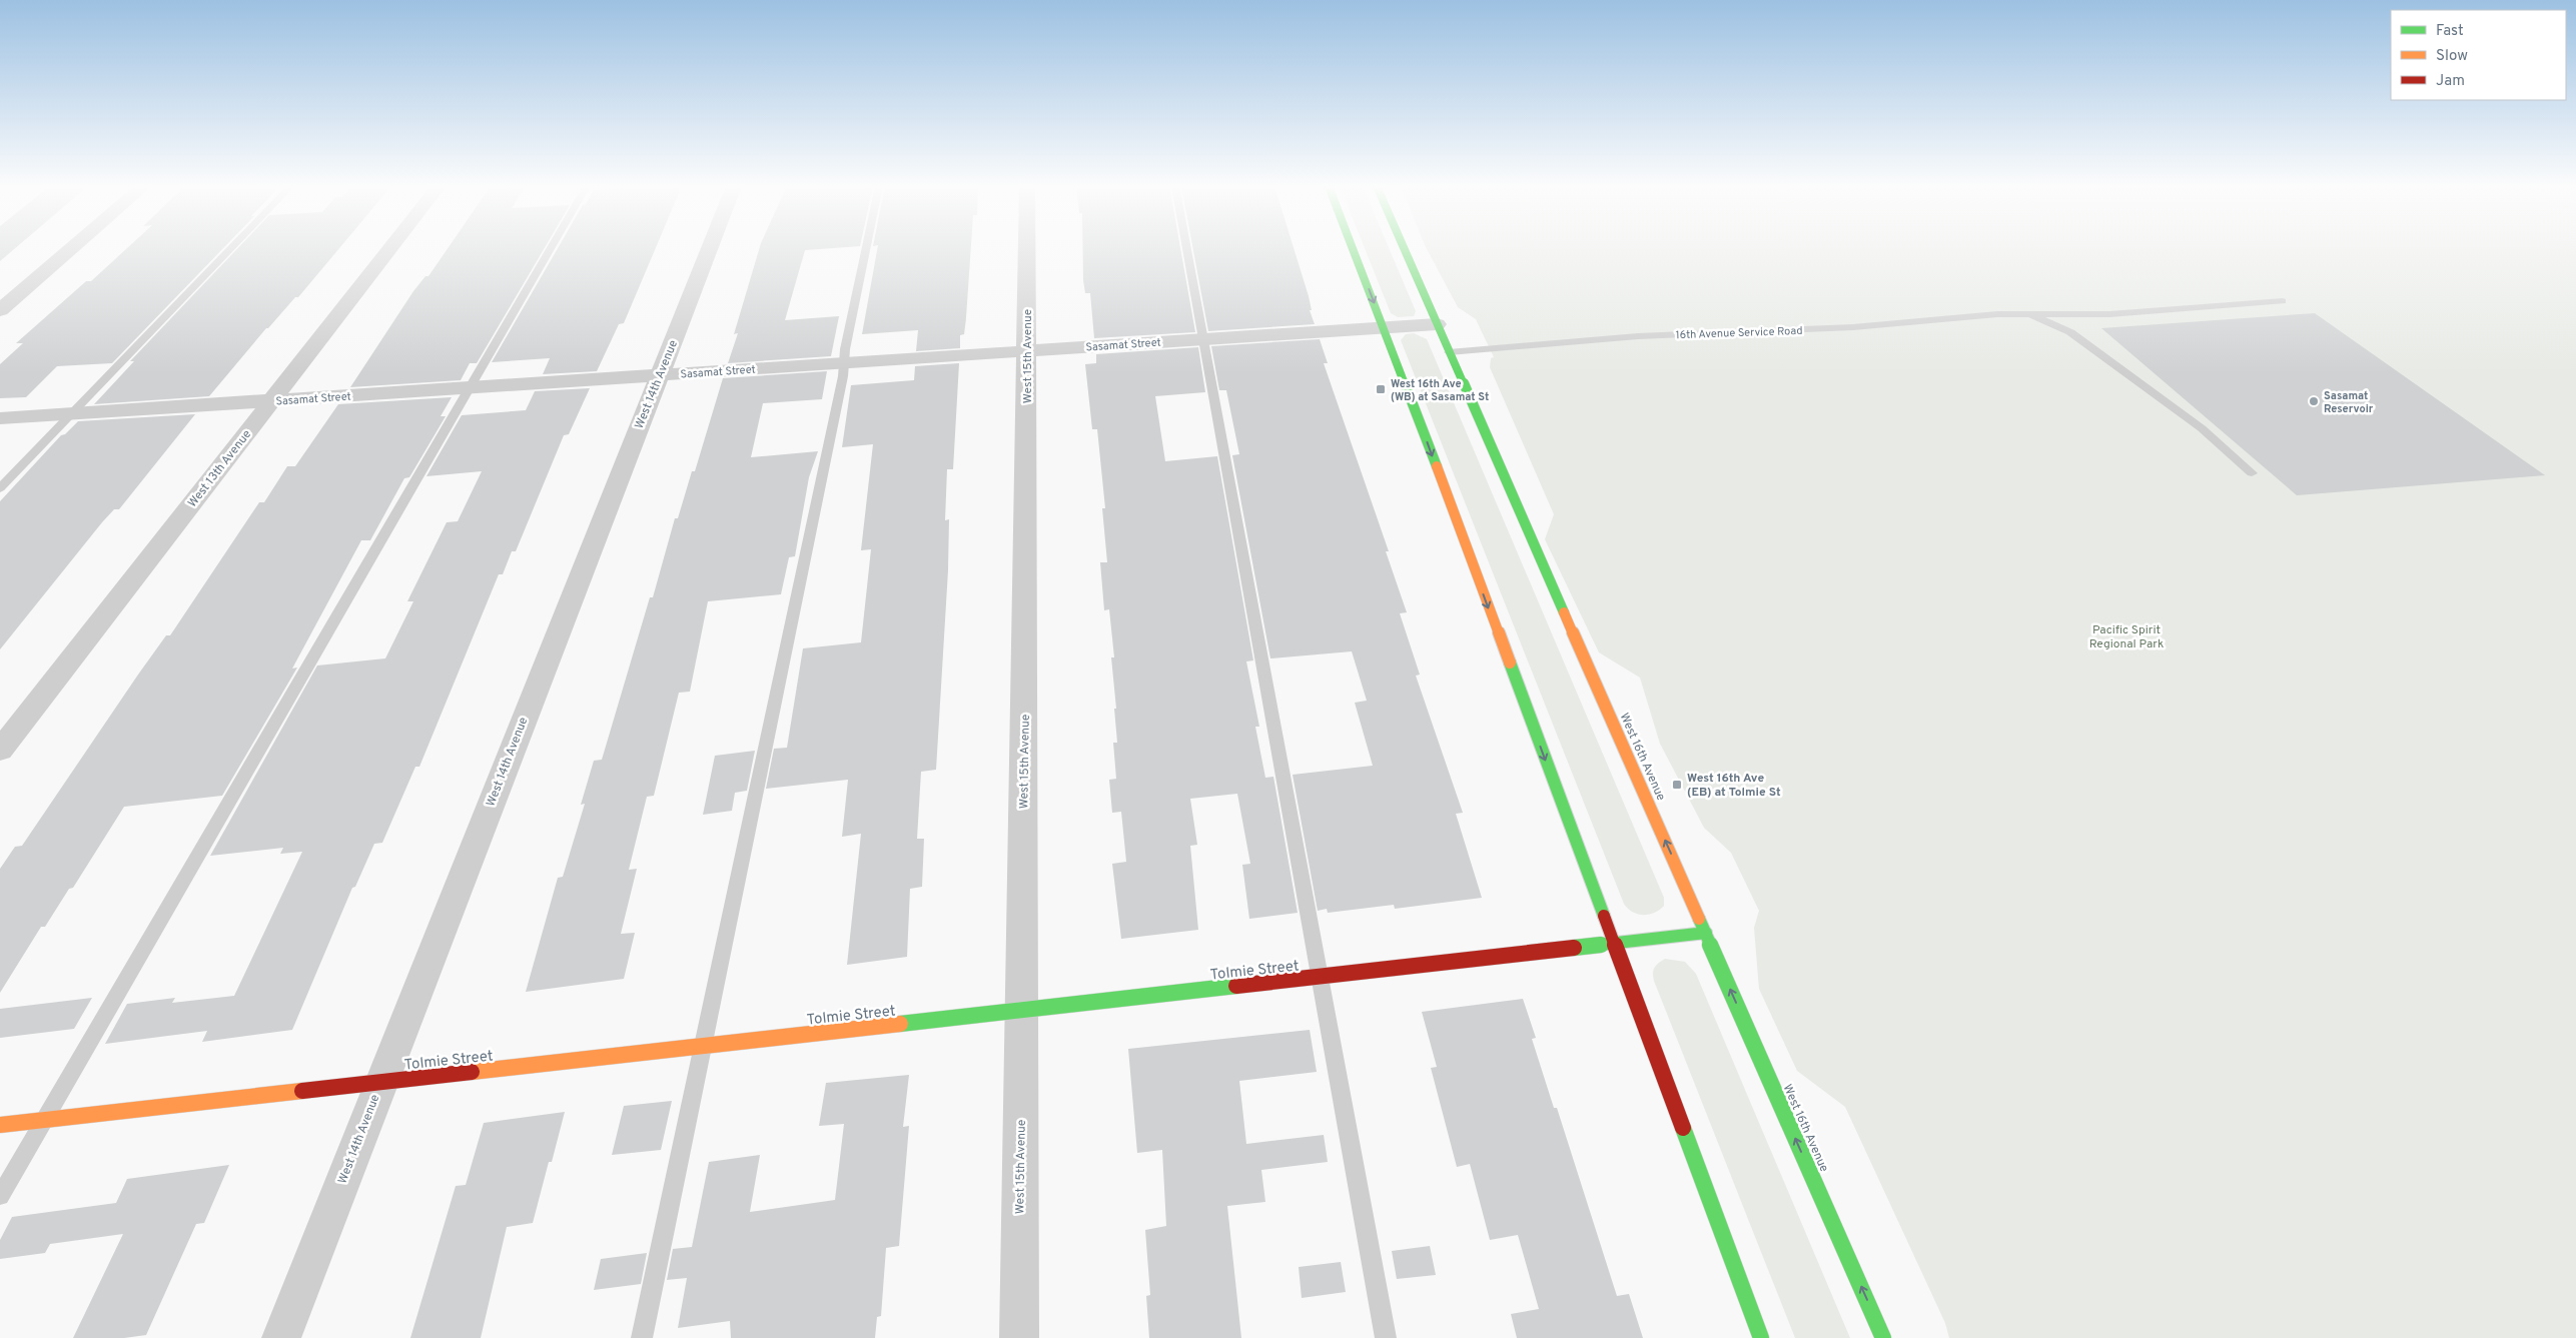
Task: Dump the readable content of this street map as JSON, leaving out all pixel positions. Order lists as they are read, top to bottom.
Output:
{
  "streets": {
    "main road": ["West 16th Avenue", "Tolmie Street"],
    "street": [
      "Sasamat Street",
      "West 15th Avenue",
      "West 14th Avenue",
      "West 13th Avenue"
    ],
    "lane": ["16th Avenue Service Road"]
  },
  "crossings": [
    ["16th Avenue Service Road", "West 16th Avenue"],
    ["Sasamat Street", "West 15th Avenue"],
    ["Sasamat Street", "West 14th Avenue"],
    ["Sasamat Street", "West 13th Avenue"],
    ["Sasamat Street", "West 16th Avenue"],
    ["West 15th Avenue", "Tolmie Street"],
    ["West 14th Avenue", "Tolmie Street"],
    ["West 16th Avenue", "Tolmie Street"]
  ],
  "parks": ["Pacific Spirit Regional Park"],
  "places": {
    "transit": ["West 16th Ave (WB) at Sasamat St", "West 16th Ave (EB) at Tolmie St"],
    "other": ["Sasamat Reservoir"]
  },
  "legend": ["Fast", "Slow", "Jam"]
}
